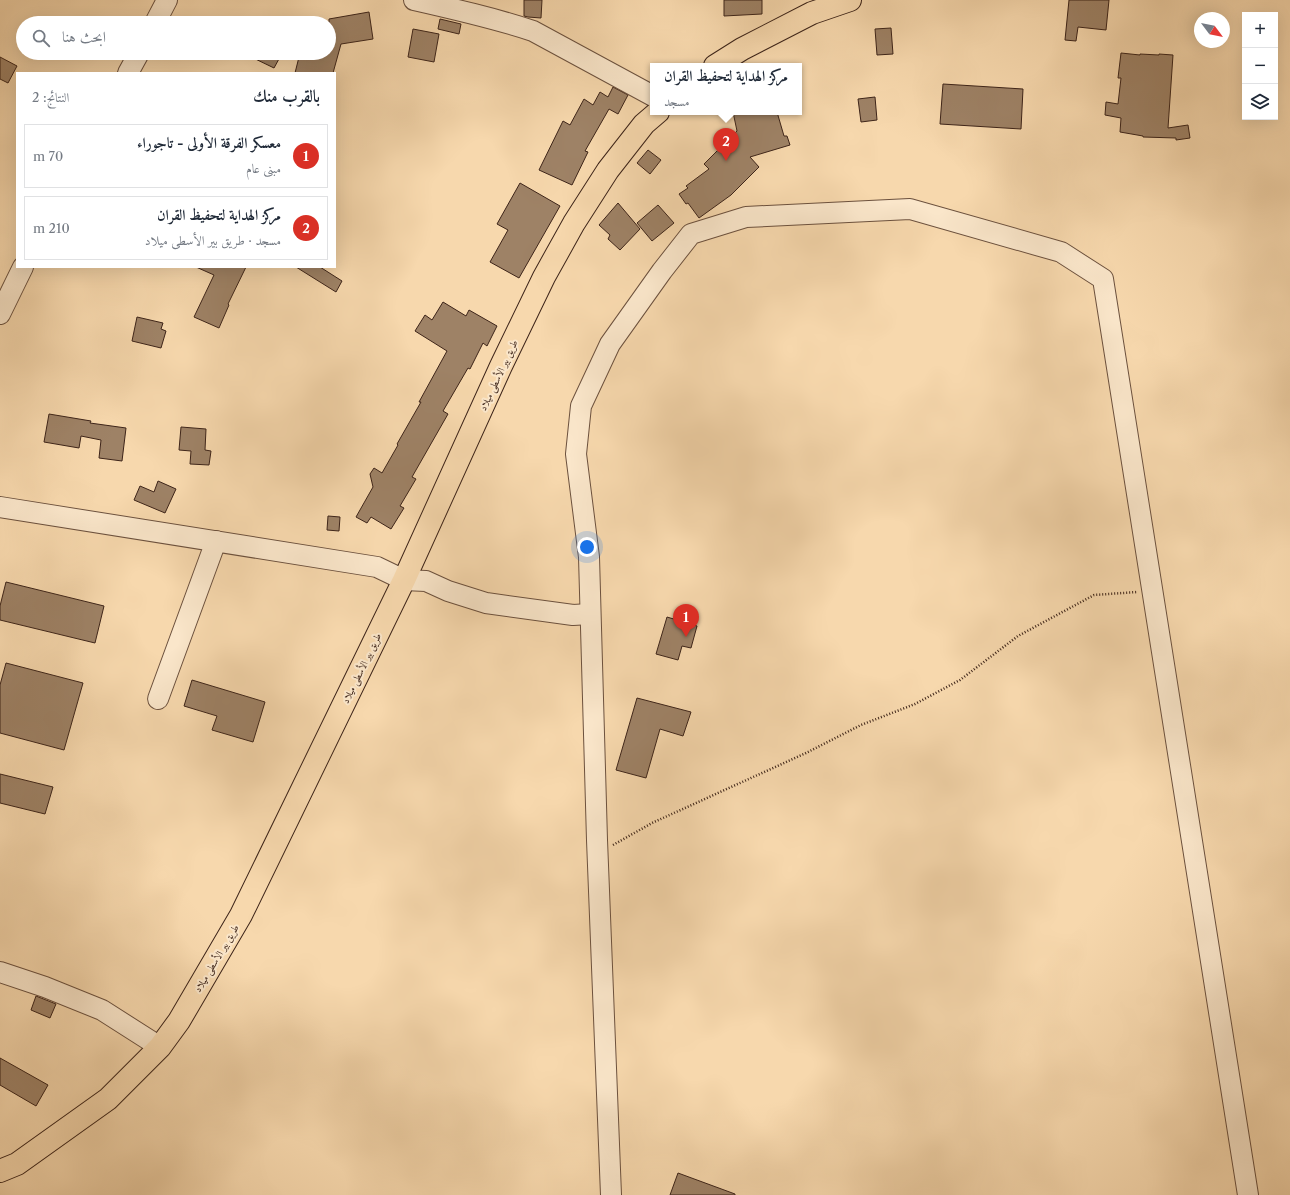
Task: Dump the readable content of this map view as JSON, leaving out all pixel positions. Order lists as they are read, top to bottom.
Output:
{
  "streets": {
    "main road": ["طريق بير الأسطى ميلاد"]
  },
  "north": "bottom right",
  "page": {
    "map_buttons": ["+", "−"],
    "search": "ابحث هنا",
    "popup": ["مركز الهداية لتحفيظ القران", "مسجد"],
    "heading": ["بالقرب منك", "النتائج: 2"],
    "list": [
      {
        "mark": "1",
        "name": "معسكر الفرقة الأولى - تاجوراء",
        "note": "مبنى عام",
        "value": "70 m"
      },
      {
        "mark": "2",
        "name": "مركز الهداية لتحفيظ القران",
        "note": "مسجد · طريق بير الأسطى ميلاد",
        "value": "210 m"
      }
    ],
    "pins": ["2", "1"]
  }
}
